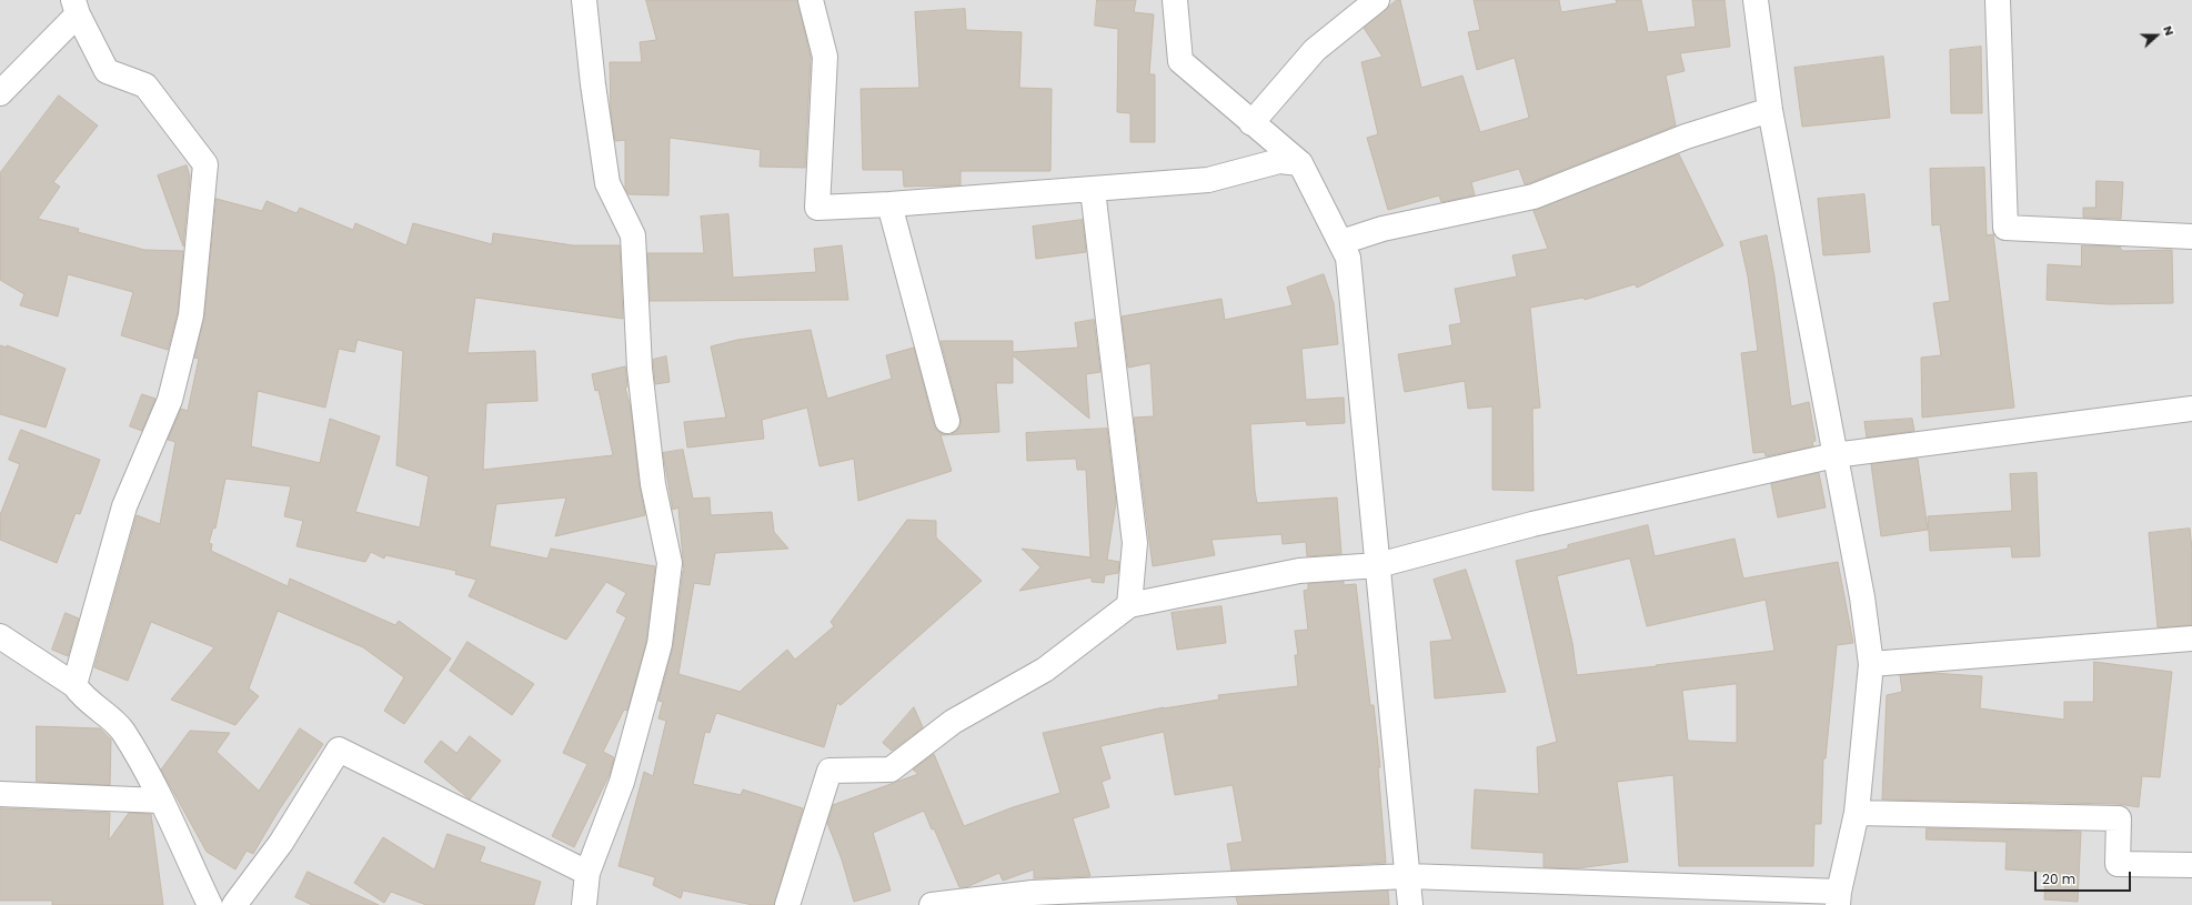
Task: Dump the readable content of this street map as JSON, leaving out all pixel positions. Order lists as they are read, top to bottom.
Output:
{
  "scale_bar": "20 m",
  "north": "right"
}
